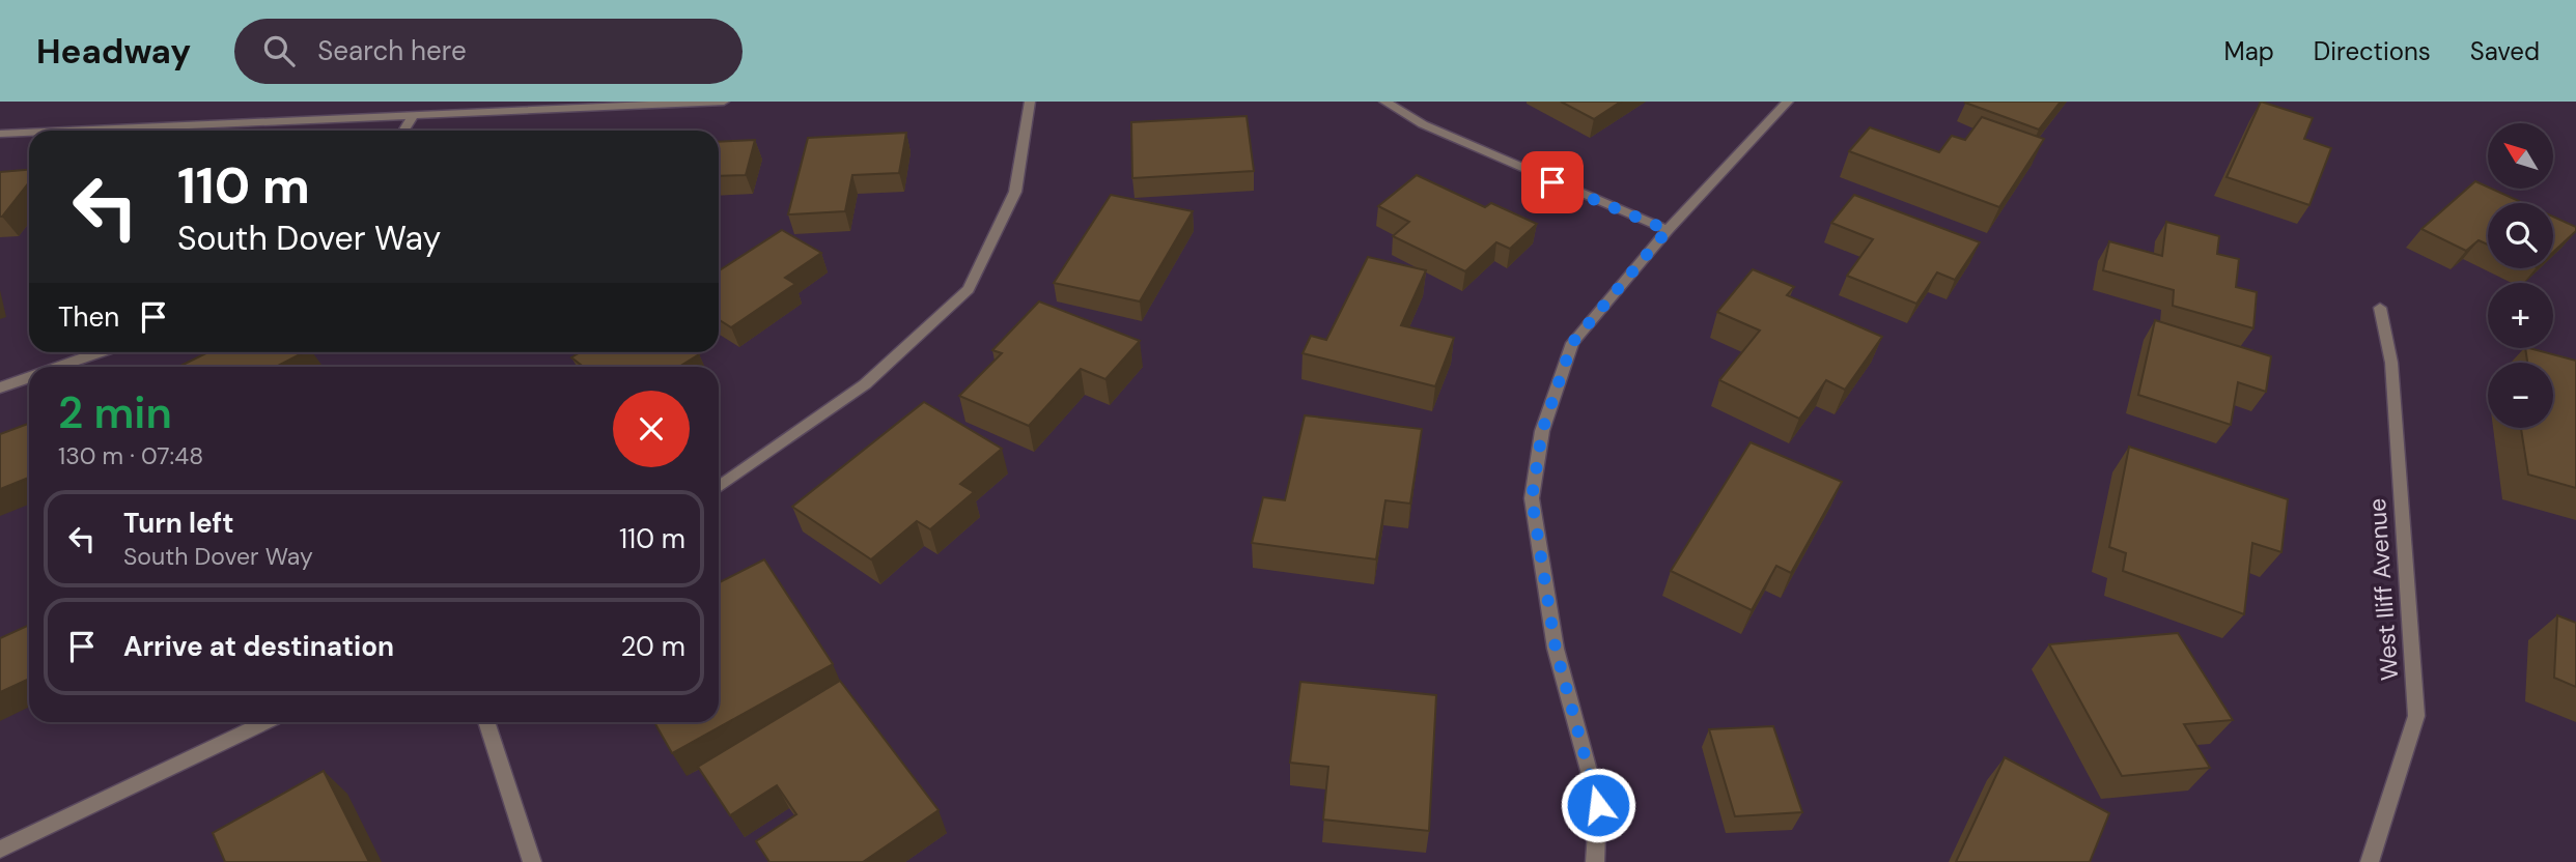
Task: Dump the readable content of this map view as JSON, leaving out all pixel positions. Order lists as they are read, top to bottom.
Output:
{
  "streets": {
    "street": ["West Iliff Avenue"]
  },
  "north": "top left",
  "page": {
    "header": "Headway",
    "search": "Search here",
    "nav": ["Map", "Directions", "Saved"],
    "map_buttons": ["+", "−"],
    "turn": ["110 m", "South Dover Way"],
    "then": "Then",
    "heading": ["2 min", "130 m · 07:48"],
    "list": [
      {
        "name": "Turn left",
        "note": "South Dover Way",
        "value": "110 m"
      },
      {
        "name": "Arrive at destination",
        "value": "20 m"
      }
    ]
  }
}
